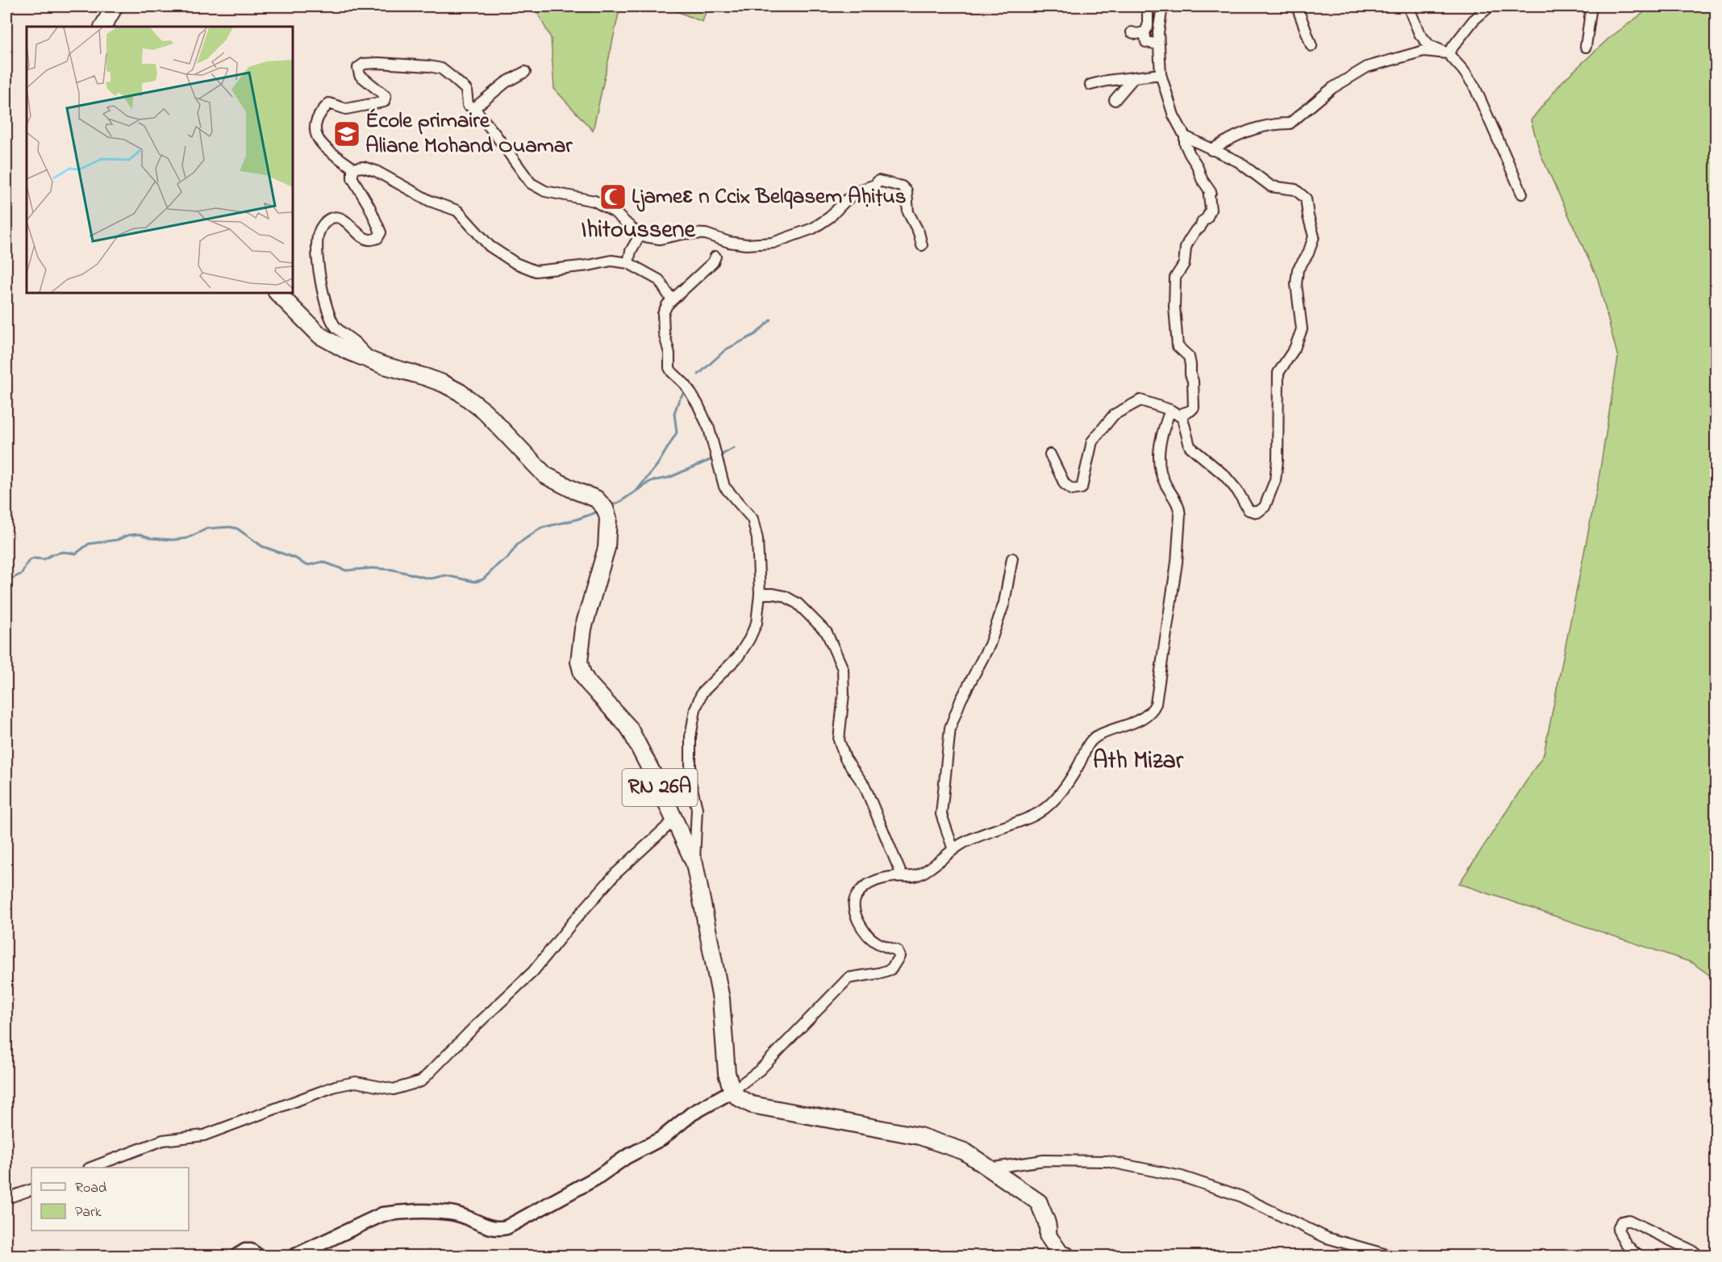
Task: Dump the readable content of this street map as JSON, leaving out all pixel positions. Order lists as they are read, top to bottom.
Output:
{
  "streets": {
    "main road": ["RN 26A"]
  },
  "districts": ["Ihitoussene", "Ath Mizar"],
  "places": {
    "school or university": ["École primaire Aliane Mohand Ouamar"],
    "mosque": ["Ljameɛ n Ccix Belqasem Aḥiṭus"]
  },
  "legend": ["Road", "Park"]
}
